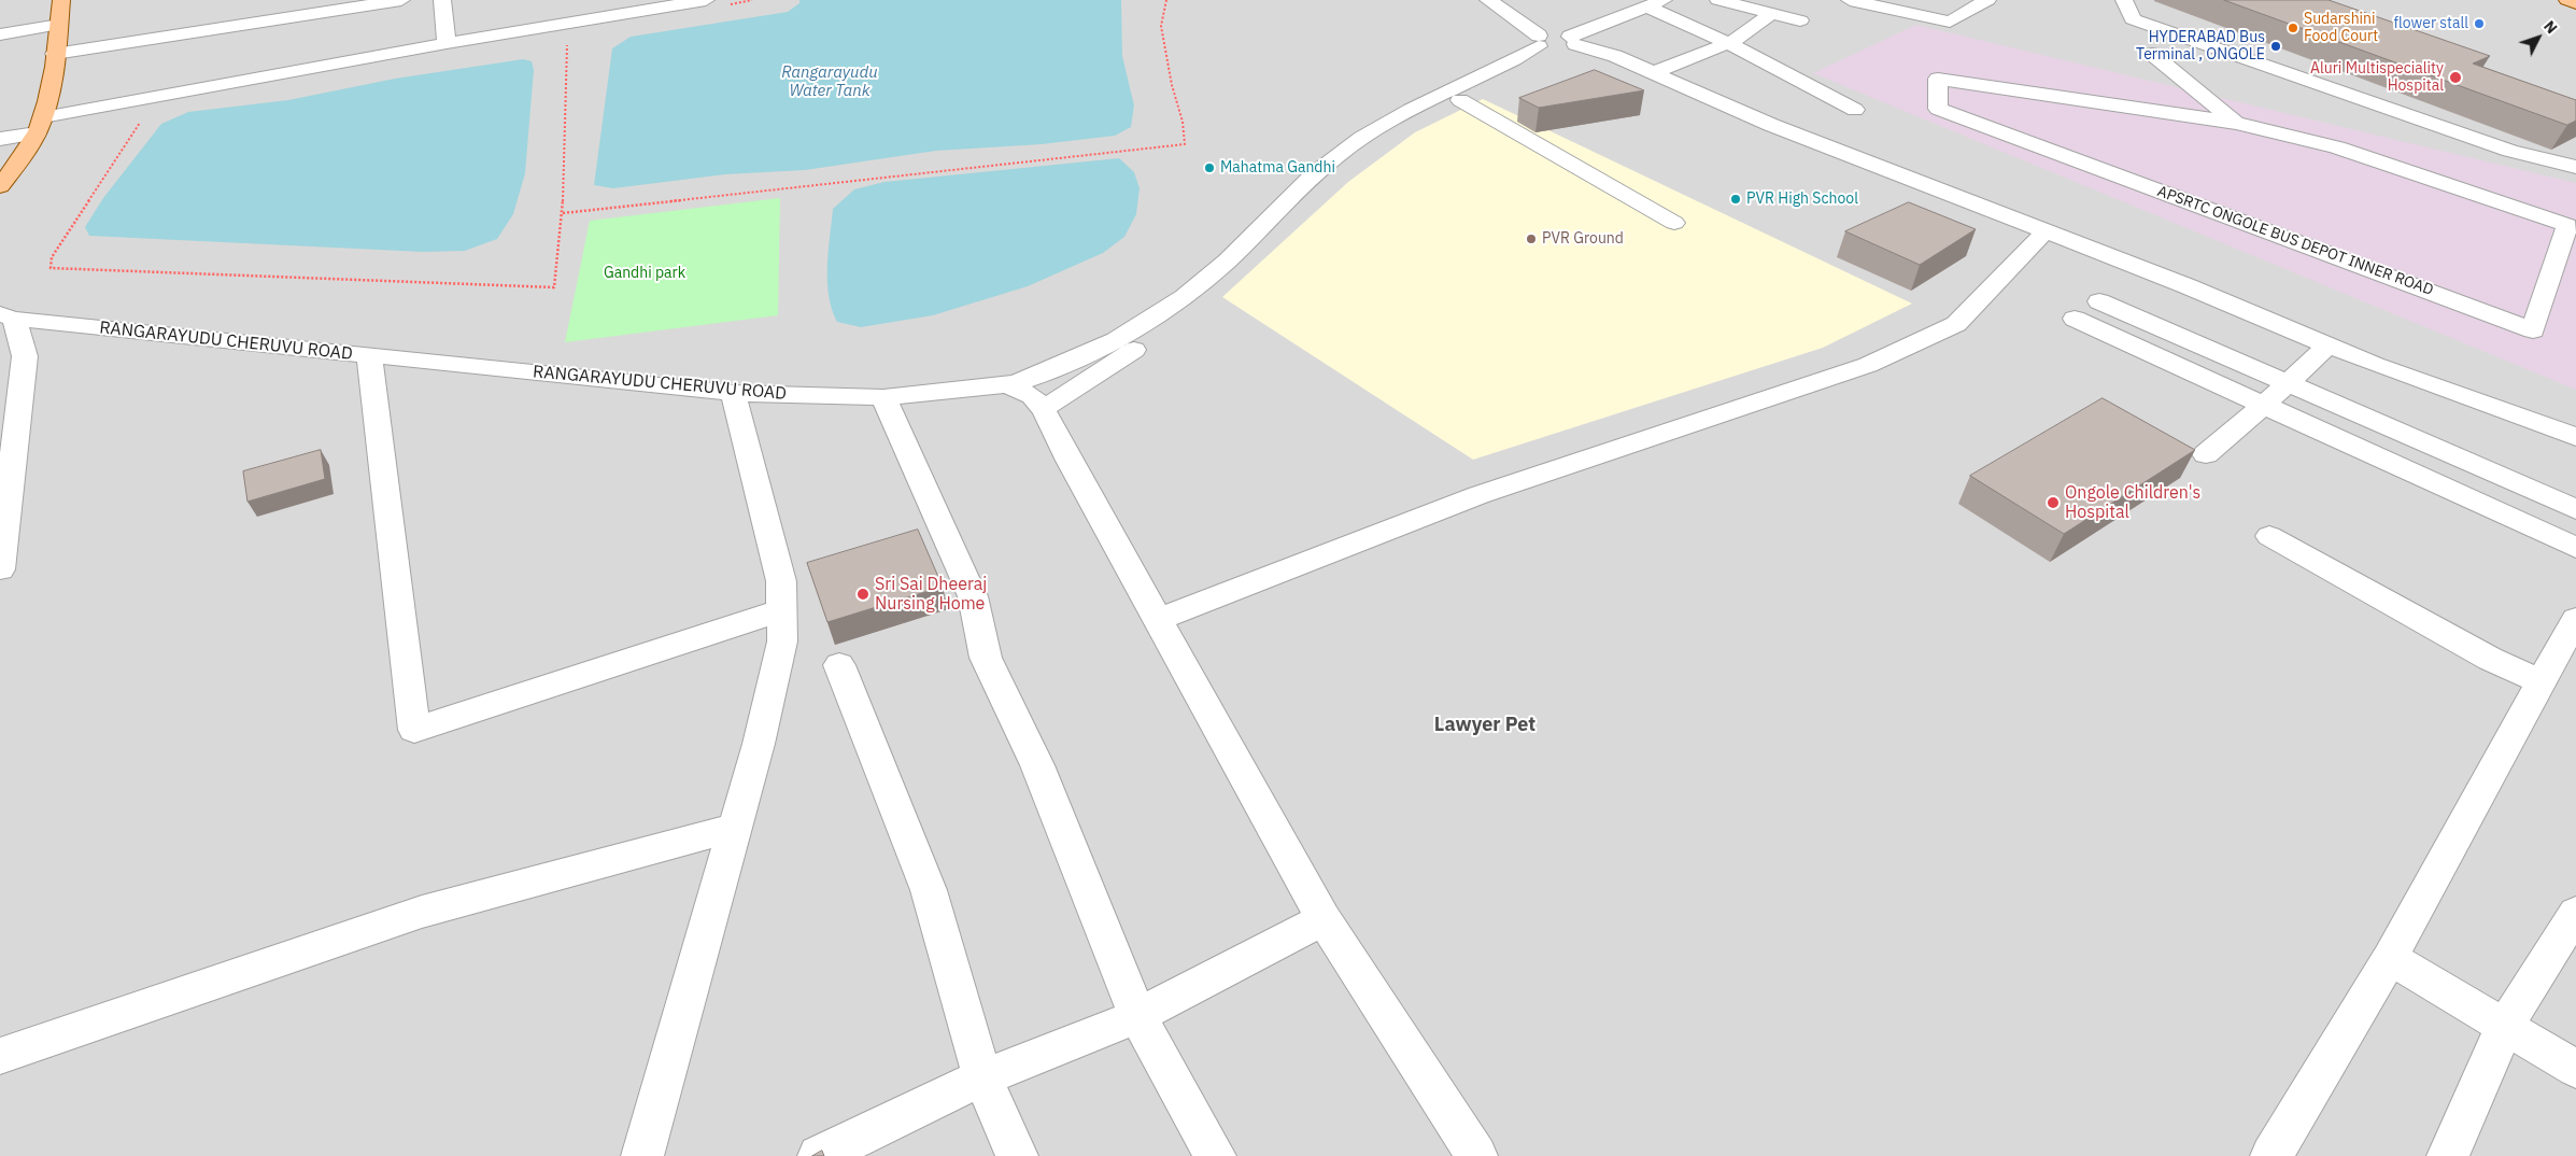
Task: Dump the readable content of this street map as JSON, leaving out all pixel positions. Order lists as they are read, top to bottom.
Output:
{
  "streets": {
    "street": ["APSRTC ONGOLE BUS DEPOT INNER ROAD", "RANGARAYUDU CHERUVU ROAD"]
  },
  "districts": ["Lawyer Pet"],
  "water": ["Rangarayudu Water Tank"],
  "parks": ["Gandhi park"],
  "places": [
    "flower stall",
    "Sudarshini Food Court",
    "HYDERABAD Bus Terminal , ONGOLE",
    "Aluri Multispeciality Hospital",
    "Mahatma Gandhi",
    "PVR High School",
    "PVR Ground",
    "Ongole Children's Hospital",
    "Sri Sai Dheeraj Nursing Home"
  ],
  "north": "top right"
}
